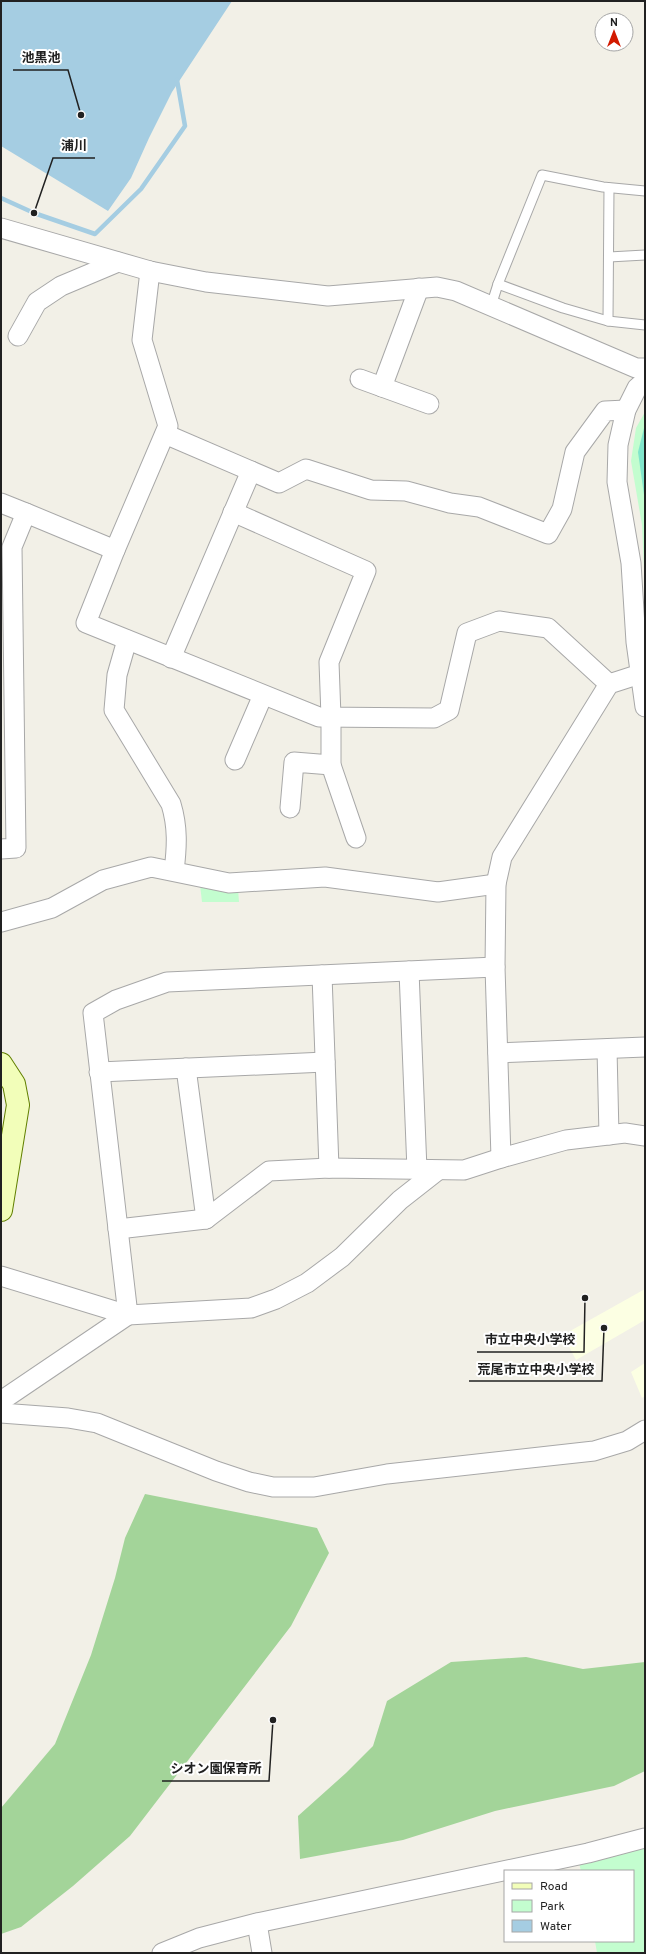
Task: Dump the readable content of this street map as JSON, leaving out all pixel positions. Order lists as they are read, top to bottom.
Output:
{
  "places": [
    "池黒池",
    "浦川",
    "市立中央小学校",
    "荒尾市立中央小学校",
    "シオン園保育所"
  ],
  "legend": ["Road", "Park", "Water"],
  "north": "top"
}
